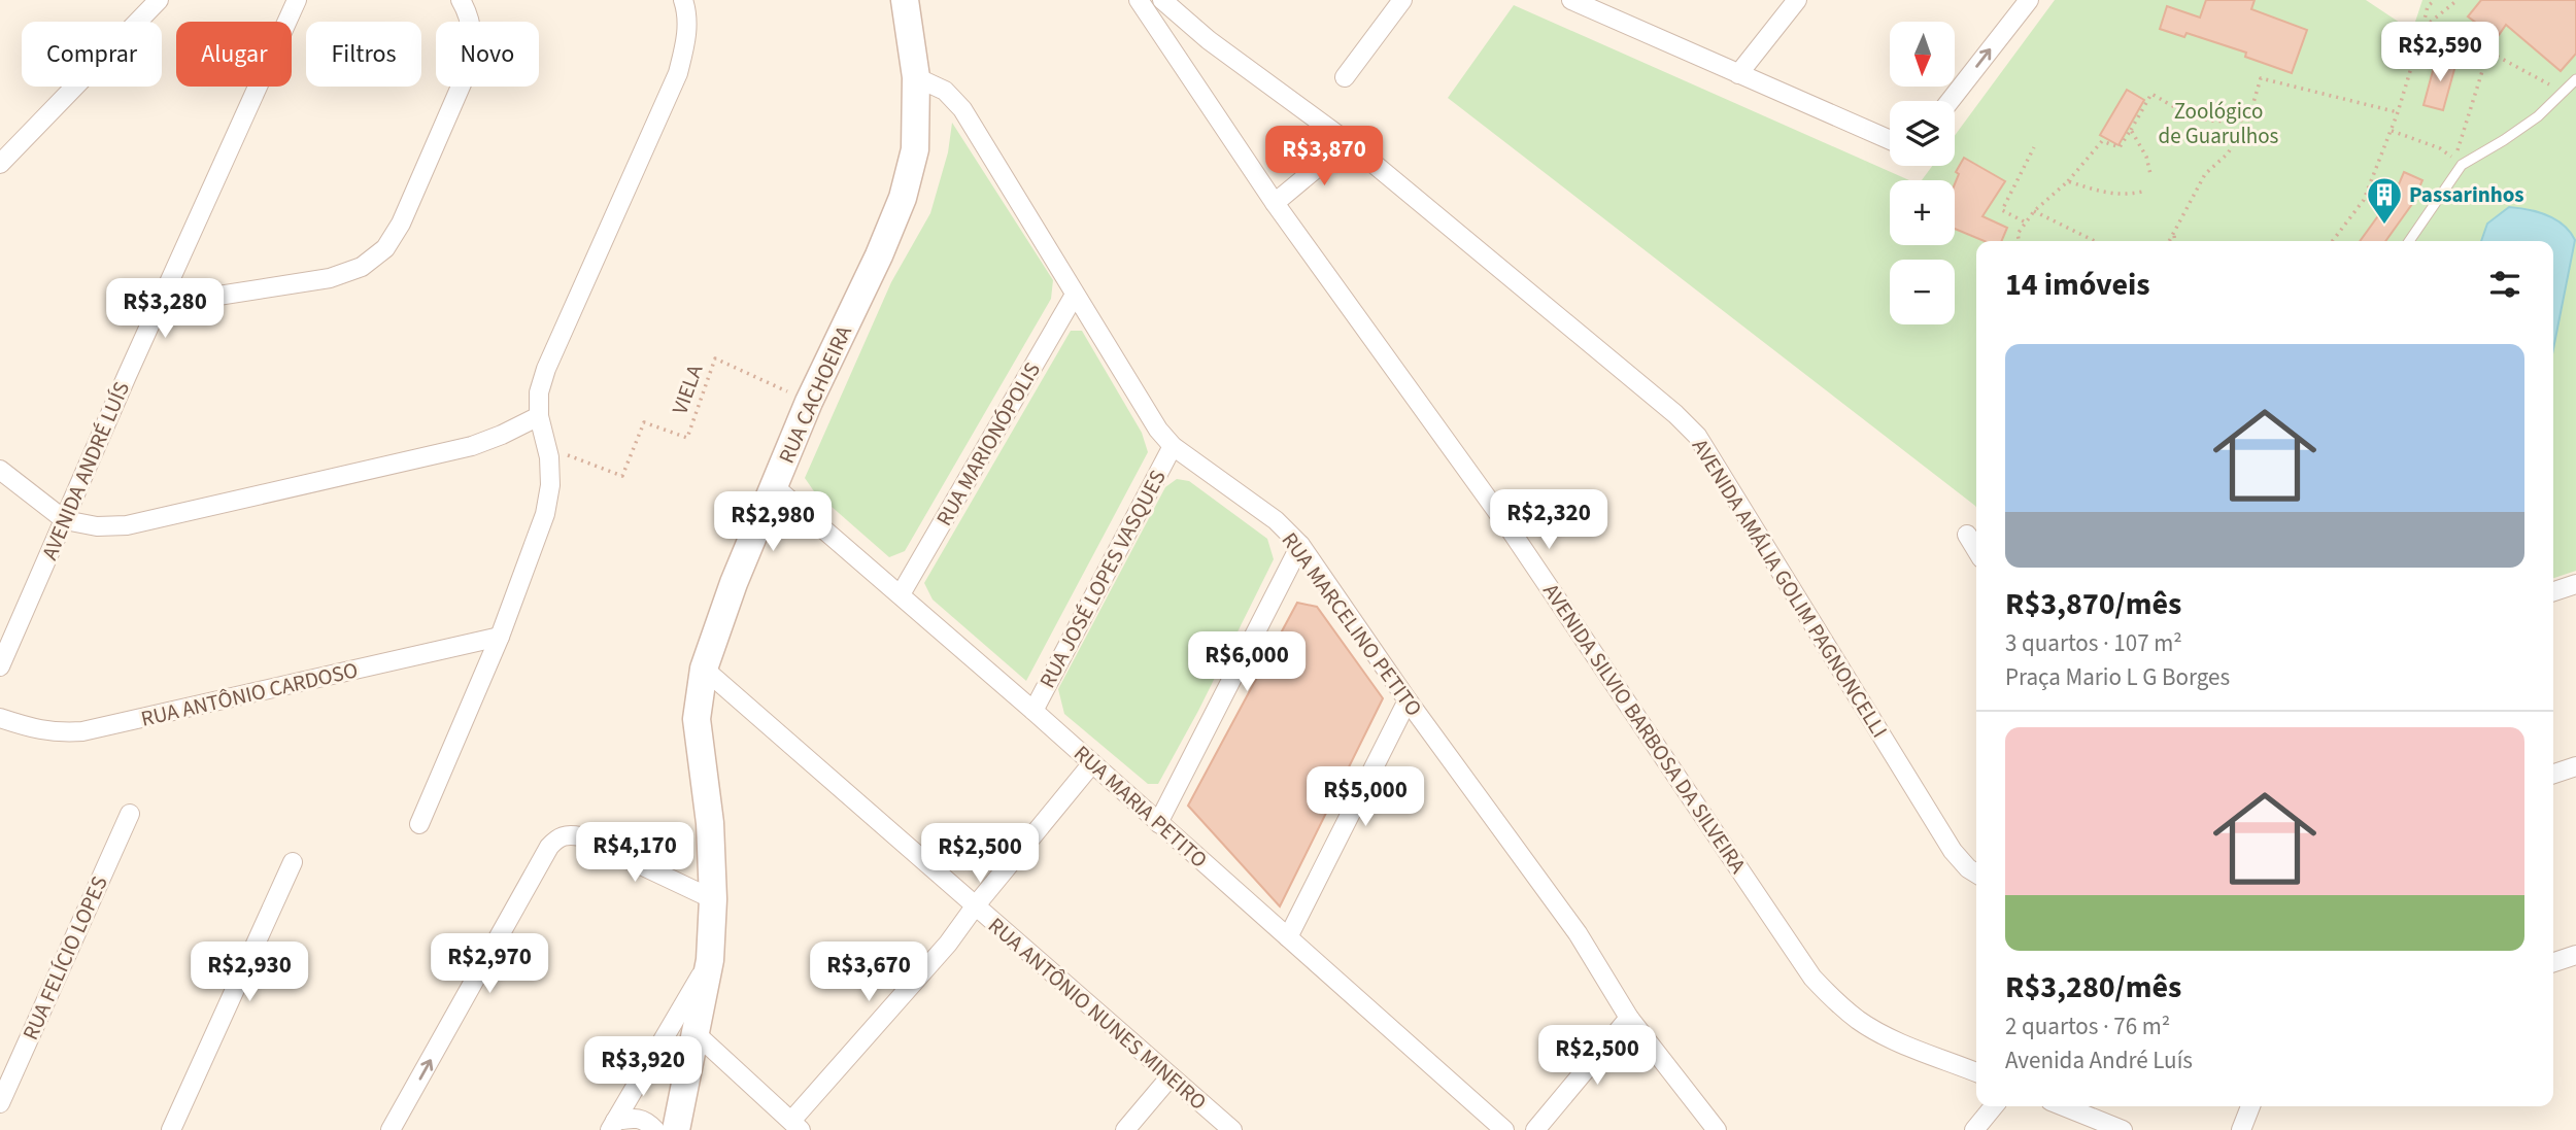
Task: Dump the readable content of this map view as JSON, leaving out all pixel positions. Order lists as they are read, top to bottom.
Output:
{
  "streets": {
    "main road": ["RUA CACHOEIRA"],
    "street": [
      "RUA MARIONÓPOLIS",
      "AVENIDA ANDRÉ LUÍS",
      "RUA JOSÉ LOPES VASQUES",
      "AVENIDA AMÁLIA GOLIM PAGNONCELLI",
      "RUA MARCELINO PETITO",
      "RUA ANTÔNIO CARDOSO",
      "AVENIDA SILVIO BARBOSA DA SILVEIRA",
      "RUA MARIA PETITO",
      "RUA FELÍCIO LOPES",
      "RUA ANTÔNIO NUNES MINEIRO"
    ],
    "path": ["VIELA"]
  },
  "crossings": [
    ["VIELA", "RUA CACHOEIRA"],
    ["RUA CACHOEIRA", "RUA MARCELINO PETITO"],
    ["RUA CACHOEIRA", "RUA MARIA PETITO"],
    ["RUA CACHOEIRA", "RUA ANTÔNIO NUNES MINEIRO"],
    ["RUA MARIONÓPOLIS", "RUA MARCELINO PETITO"],
    ["RUA MARIONÓPOLIS", "RUA MARIA PETITO"],
    ["RUA JOSÉ LOPES VASQUES", "RUA MARCELINO PETITO"],
    ["RUA JOSÉ LOPES VASQUES", "RUA MARIA PETITO"]
  ],
  "parks": ["Zoológico de Guarulhos"],
  "places": {
    "building": ["Passarinhos"]
  },
  "north": "bottom",
  "page": {
    "map_buttons": ["+", "−"],
    "price": [
      "R$2,590",
      "R$3,870",
      "R$3,280",
      "R$2,320",
      "R$2,980",
      "R$6,000",
      "R$5,000",
      "R$4,170",
      "R$2,500",
      "R$2,970",
      "R$2,930",
      "R$3,670",
      "R$2,500",
      "R$3,920"
    ],
    "chip": [
      "Comprar",
      "Alugar",
      "Filtros",
      "Novo"
    ],
    "heading": "14 imóveis",
    "list": [
      {
        "name": "R$3,870/mês",
        "note": "3 quartos · 107 m² · Praça Mario L G Borges"
      },
      {
        "name": "R$3,280/mês",
        "note": "2 quartos · 76 m² · Avenida André Luís"
      }
    ]
  }
}
